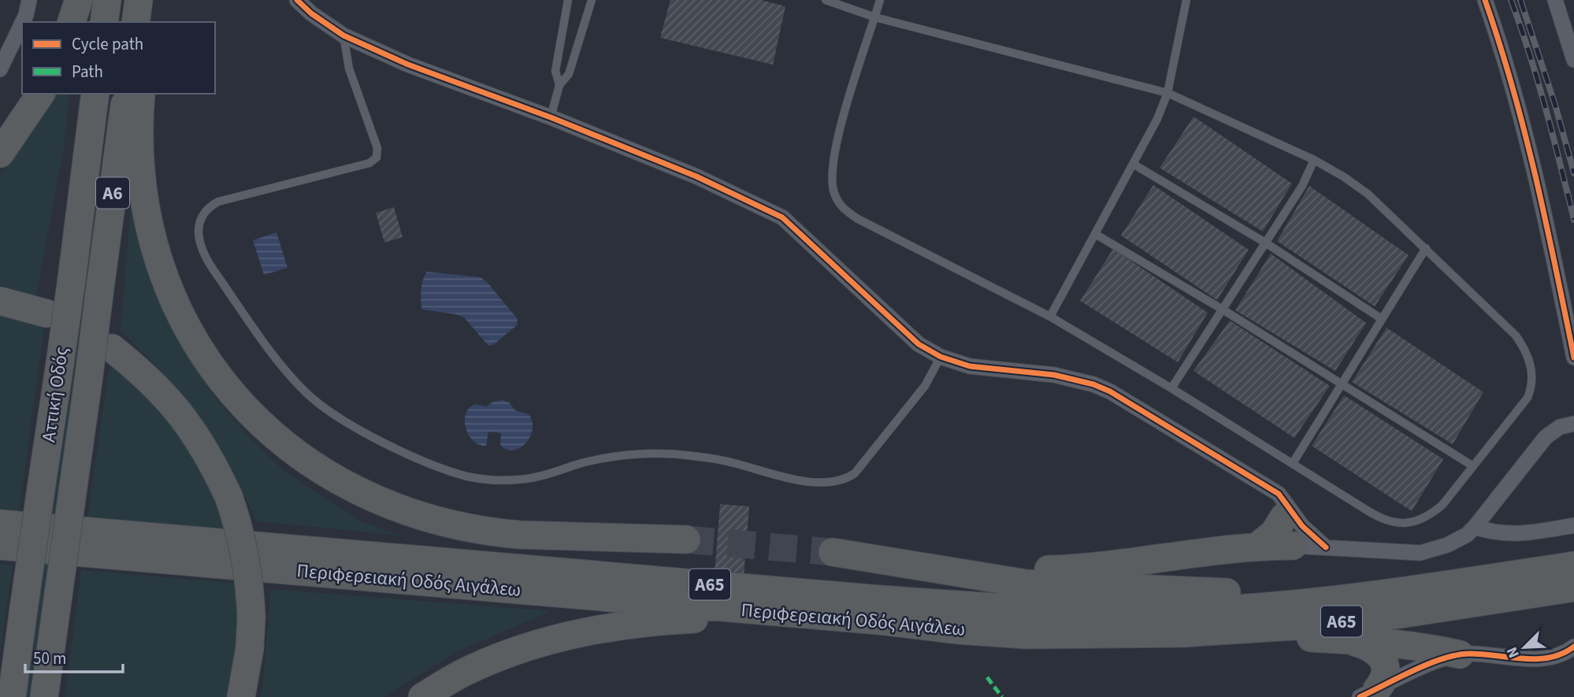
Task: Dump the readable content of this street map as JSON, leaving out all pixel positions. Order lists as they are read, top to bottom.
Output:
{
  "streets": {
    "highway": [
      "Α6",
      "Αττική Οδός",
      "Περιφερειακή Οδός Αιγάλεω",
      "Α65"
    ]
  },
  "legend": ["Cycle path", "Path"],
  "scale_bar": "50 m",
  "north": "bottom left"
}
